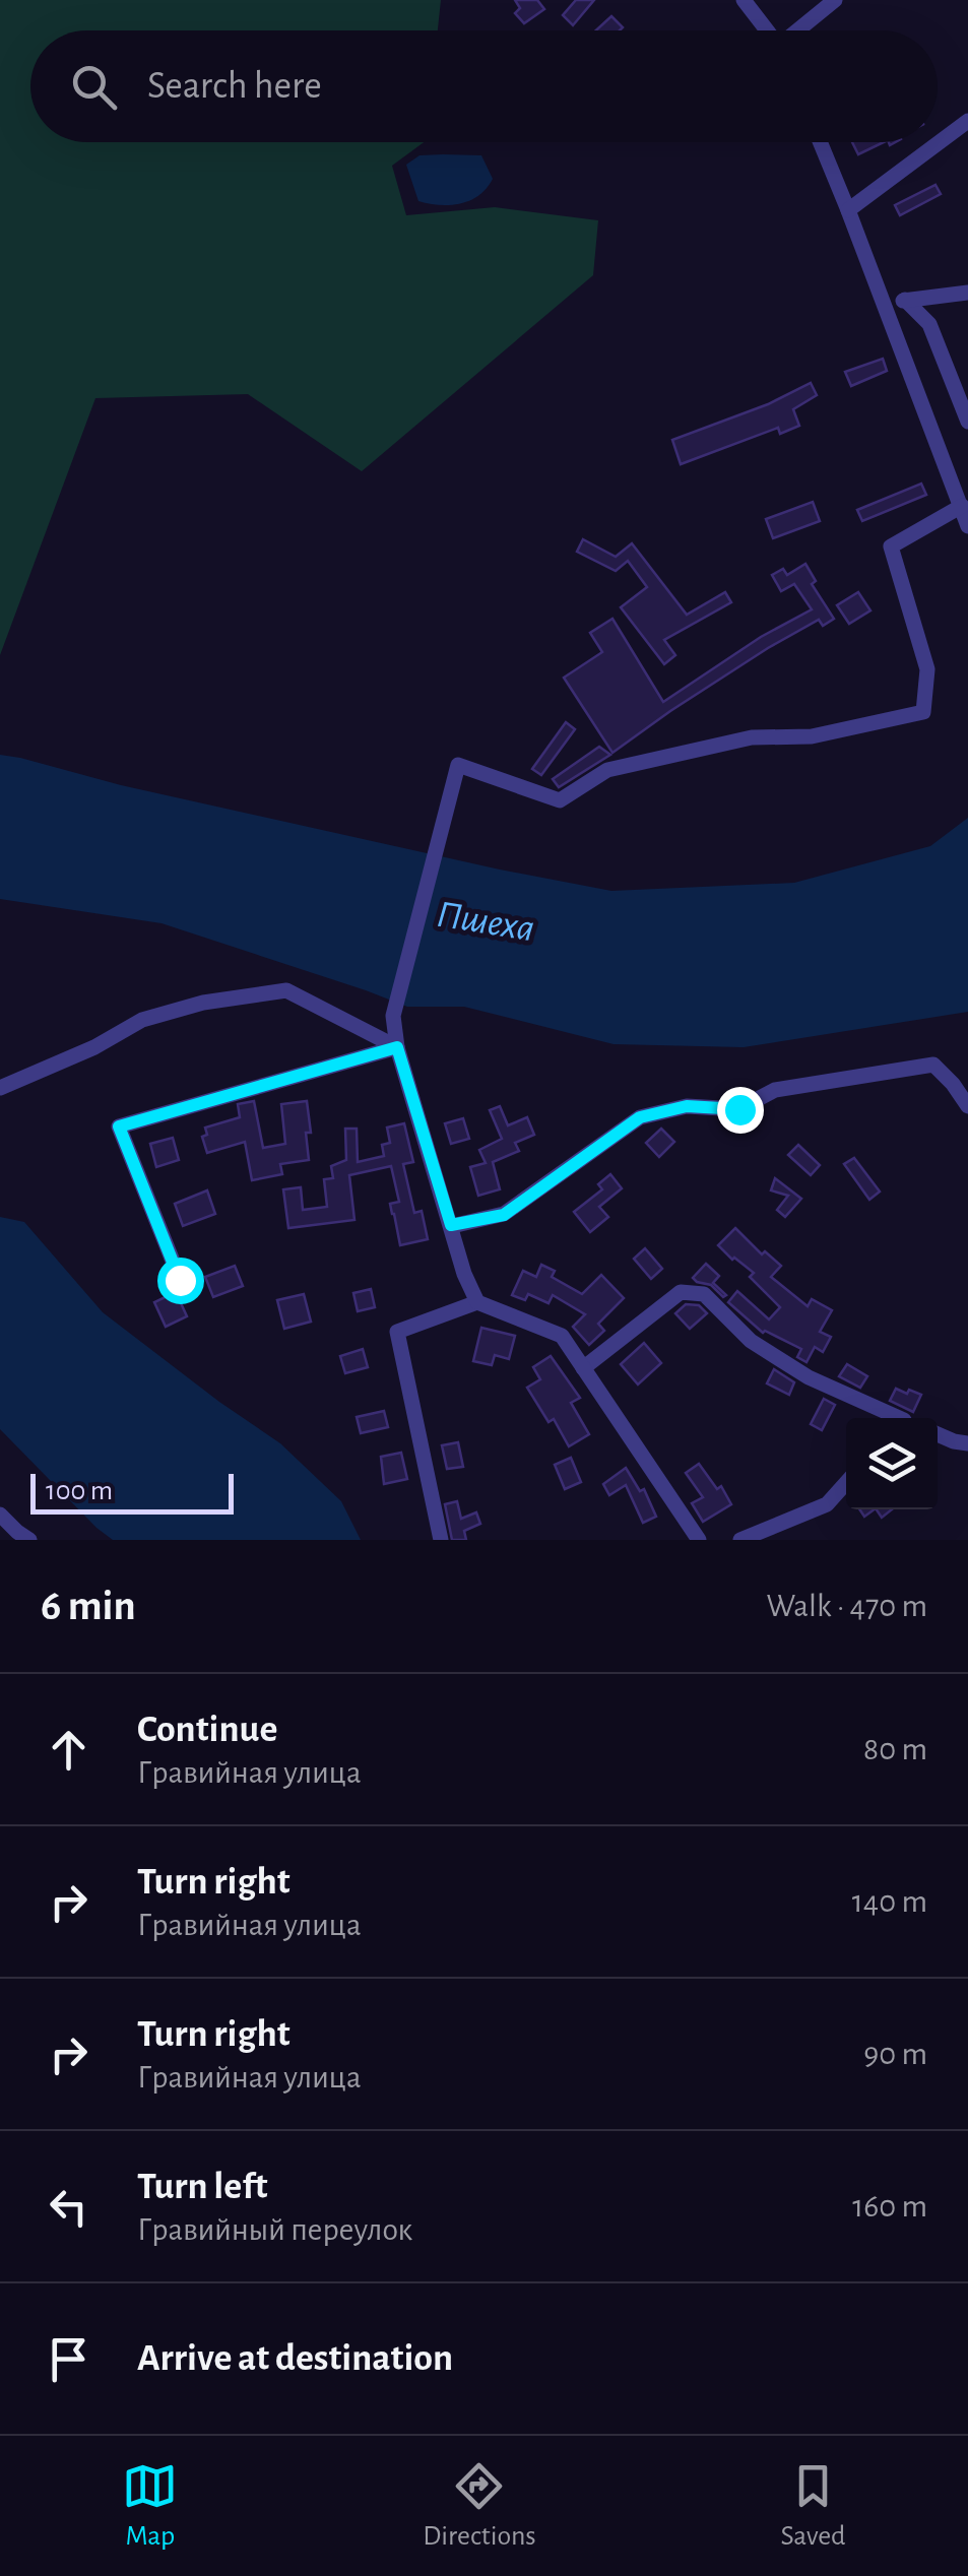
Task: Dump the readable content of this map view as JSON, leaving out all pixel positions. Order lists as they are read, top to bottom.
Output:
{
  "water": ["Пшеха"],
  "scale_bar": "100 m",
  "page": {
    "search": "Search here",
    "scale": "100 m",
    "heading": ["6 min", "Walk · 470 m"],
    "list": [
      ["Continue", "Гравийная улица", "80 m"],
      ["Turn right", "Гравийная улица", "140 m"],
      ["Turn right", "Гравийная улица", "90 m"],
      ["Turn left", "Гравийный переулок", "160 m"],
      "Arrive at destination"
    ],
    "nav": ["Map", "Directions", "Saved"]
  }
}
